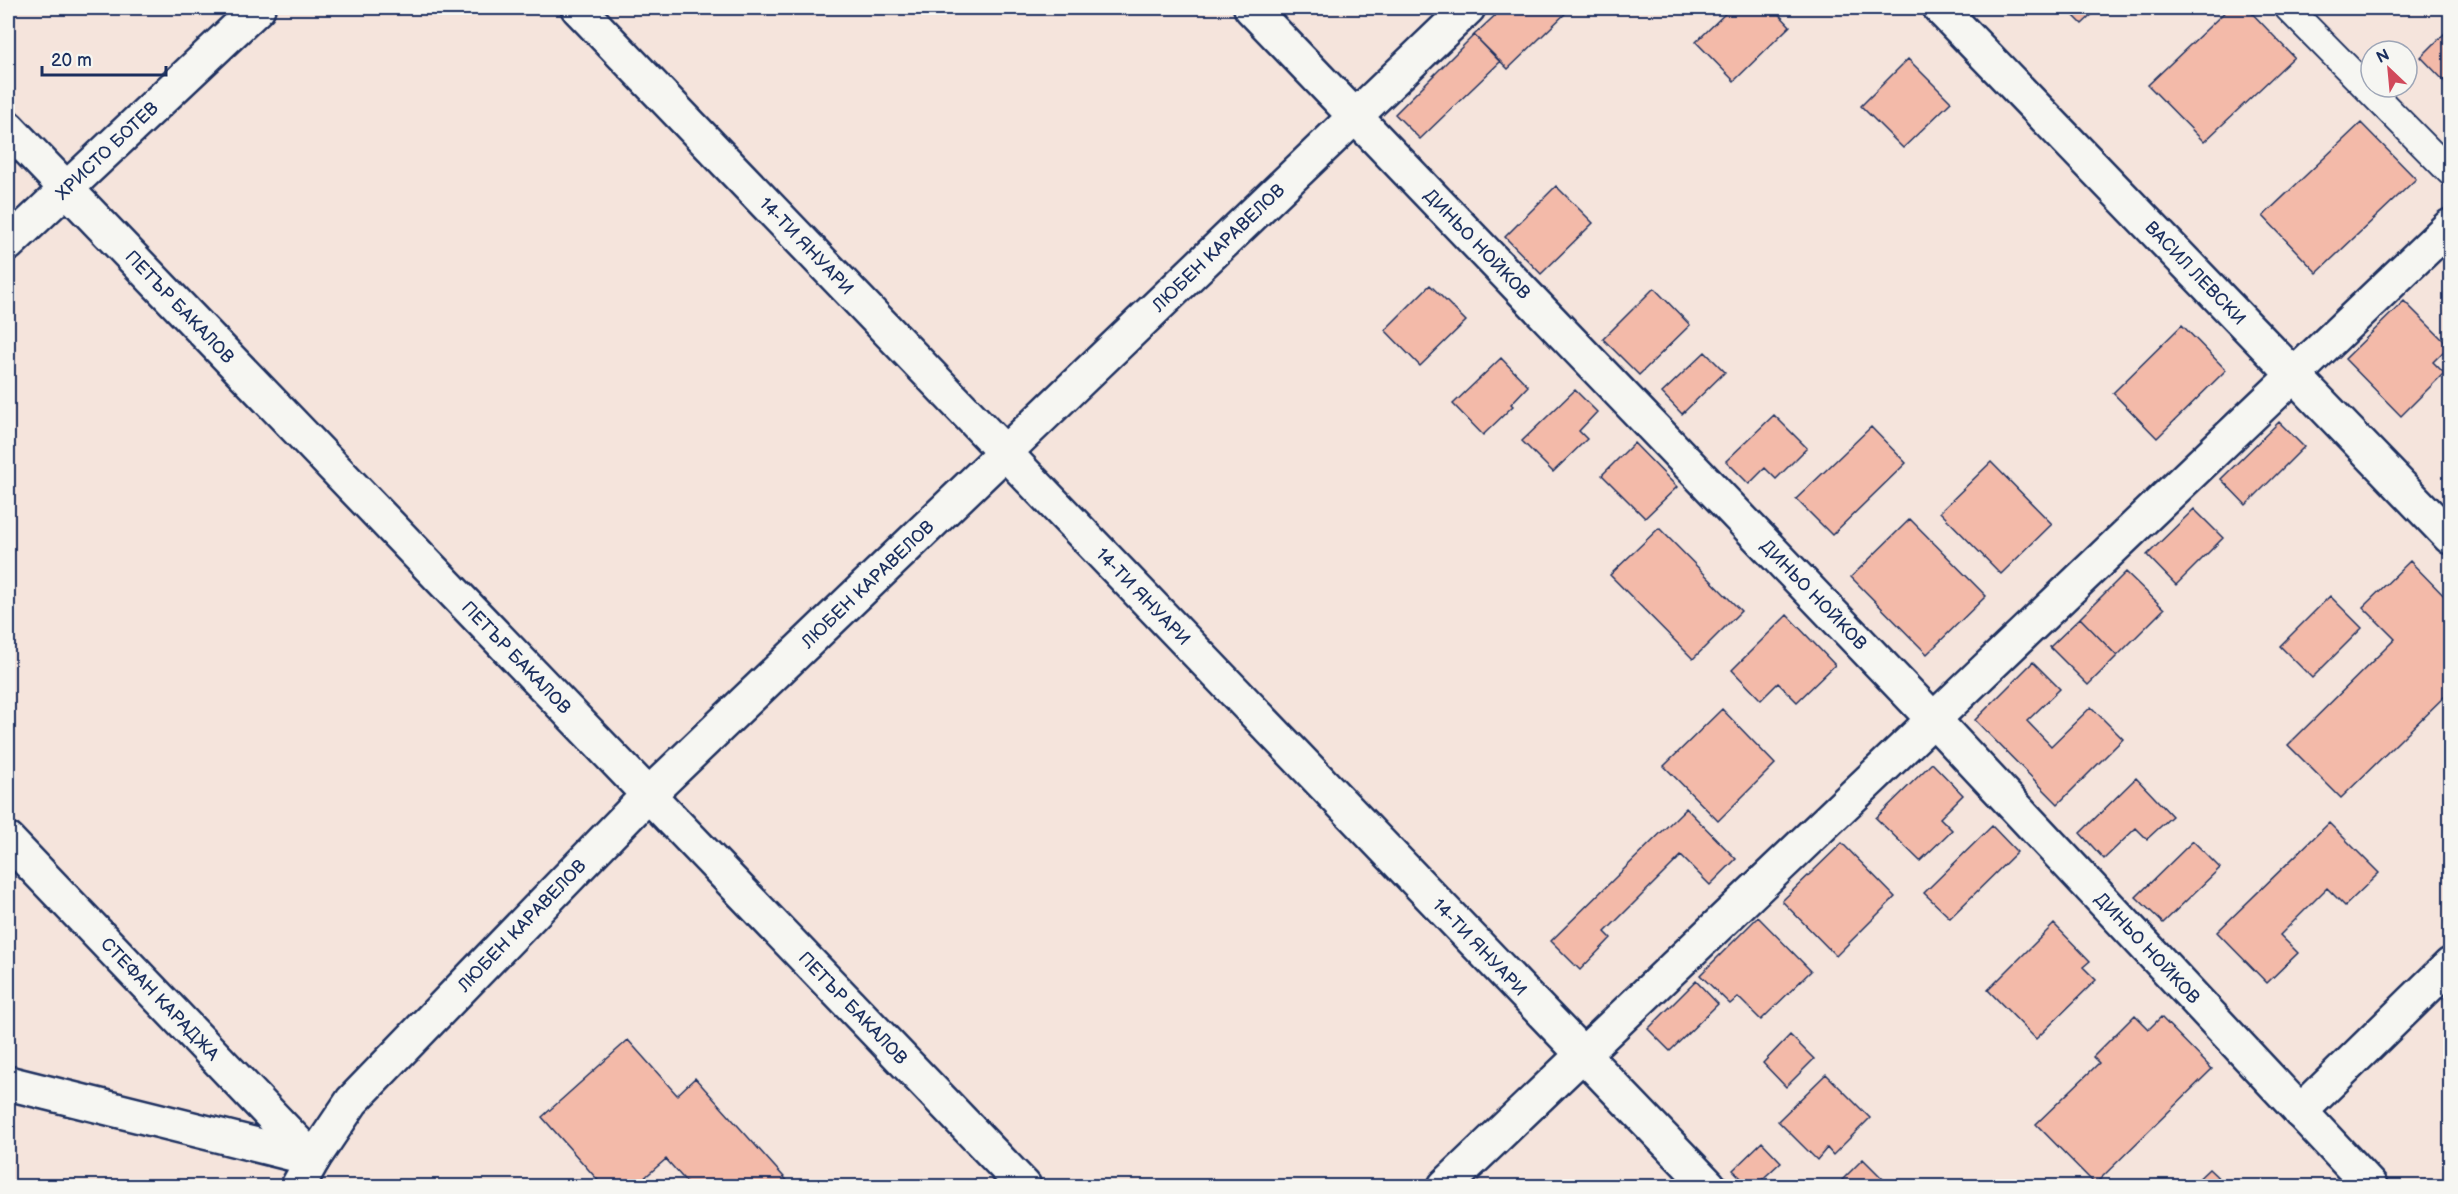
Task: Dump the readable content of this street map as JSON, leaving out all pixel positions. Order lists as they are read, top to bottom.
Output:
{
  "streets": {
    "street": [
      "ХРИСТО БОТЕВ",
      "ДИНЬО НОЙКОВ",
      "14-ТИ ЯНУАРИ",
      "ЛЮБЕН КАРАВЕЛОВ",
      "ВАСИЛ ЛЕВСКИ",
      "ПЕТЪР БАКАЛОВ",
      "СТЕФАН КАРАДЖА"
    ]
  },
  "crossings": [
    ["ХРИСТО БОТЕВ", "ПЕТЪР БАКАЛОВ"],
    ["ДИНЬО НОЙКОВ", "ЛЮБЕН КАРАВЕЛОВ"],
    ["14-ТИ ЯНУАРИ", "ЛЮБЕН КАРАВЕЛОВ"],
    ["ЛЮБЕН КАРАВЕЛОВ", "ПЕТЪР БАКАЛОВ"],
    ["ЛЮБЕН КАРАВЕЛОВ", "СТЕФАН КАРАДЖА"]
  ],
  "scale_bar": "20 m",
  "north": "top left"
}
